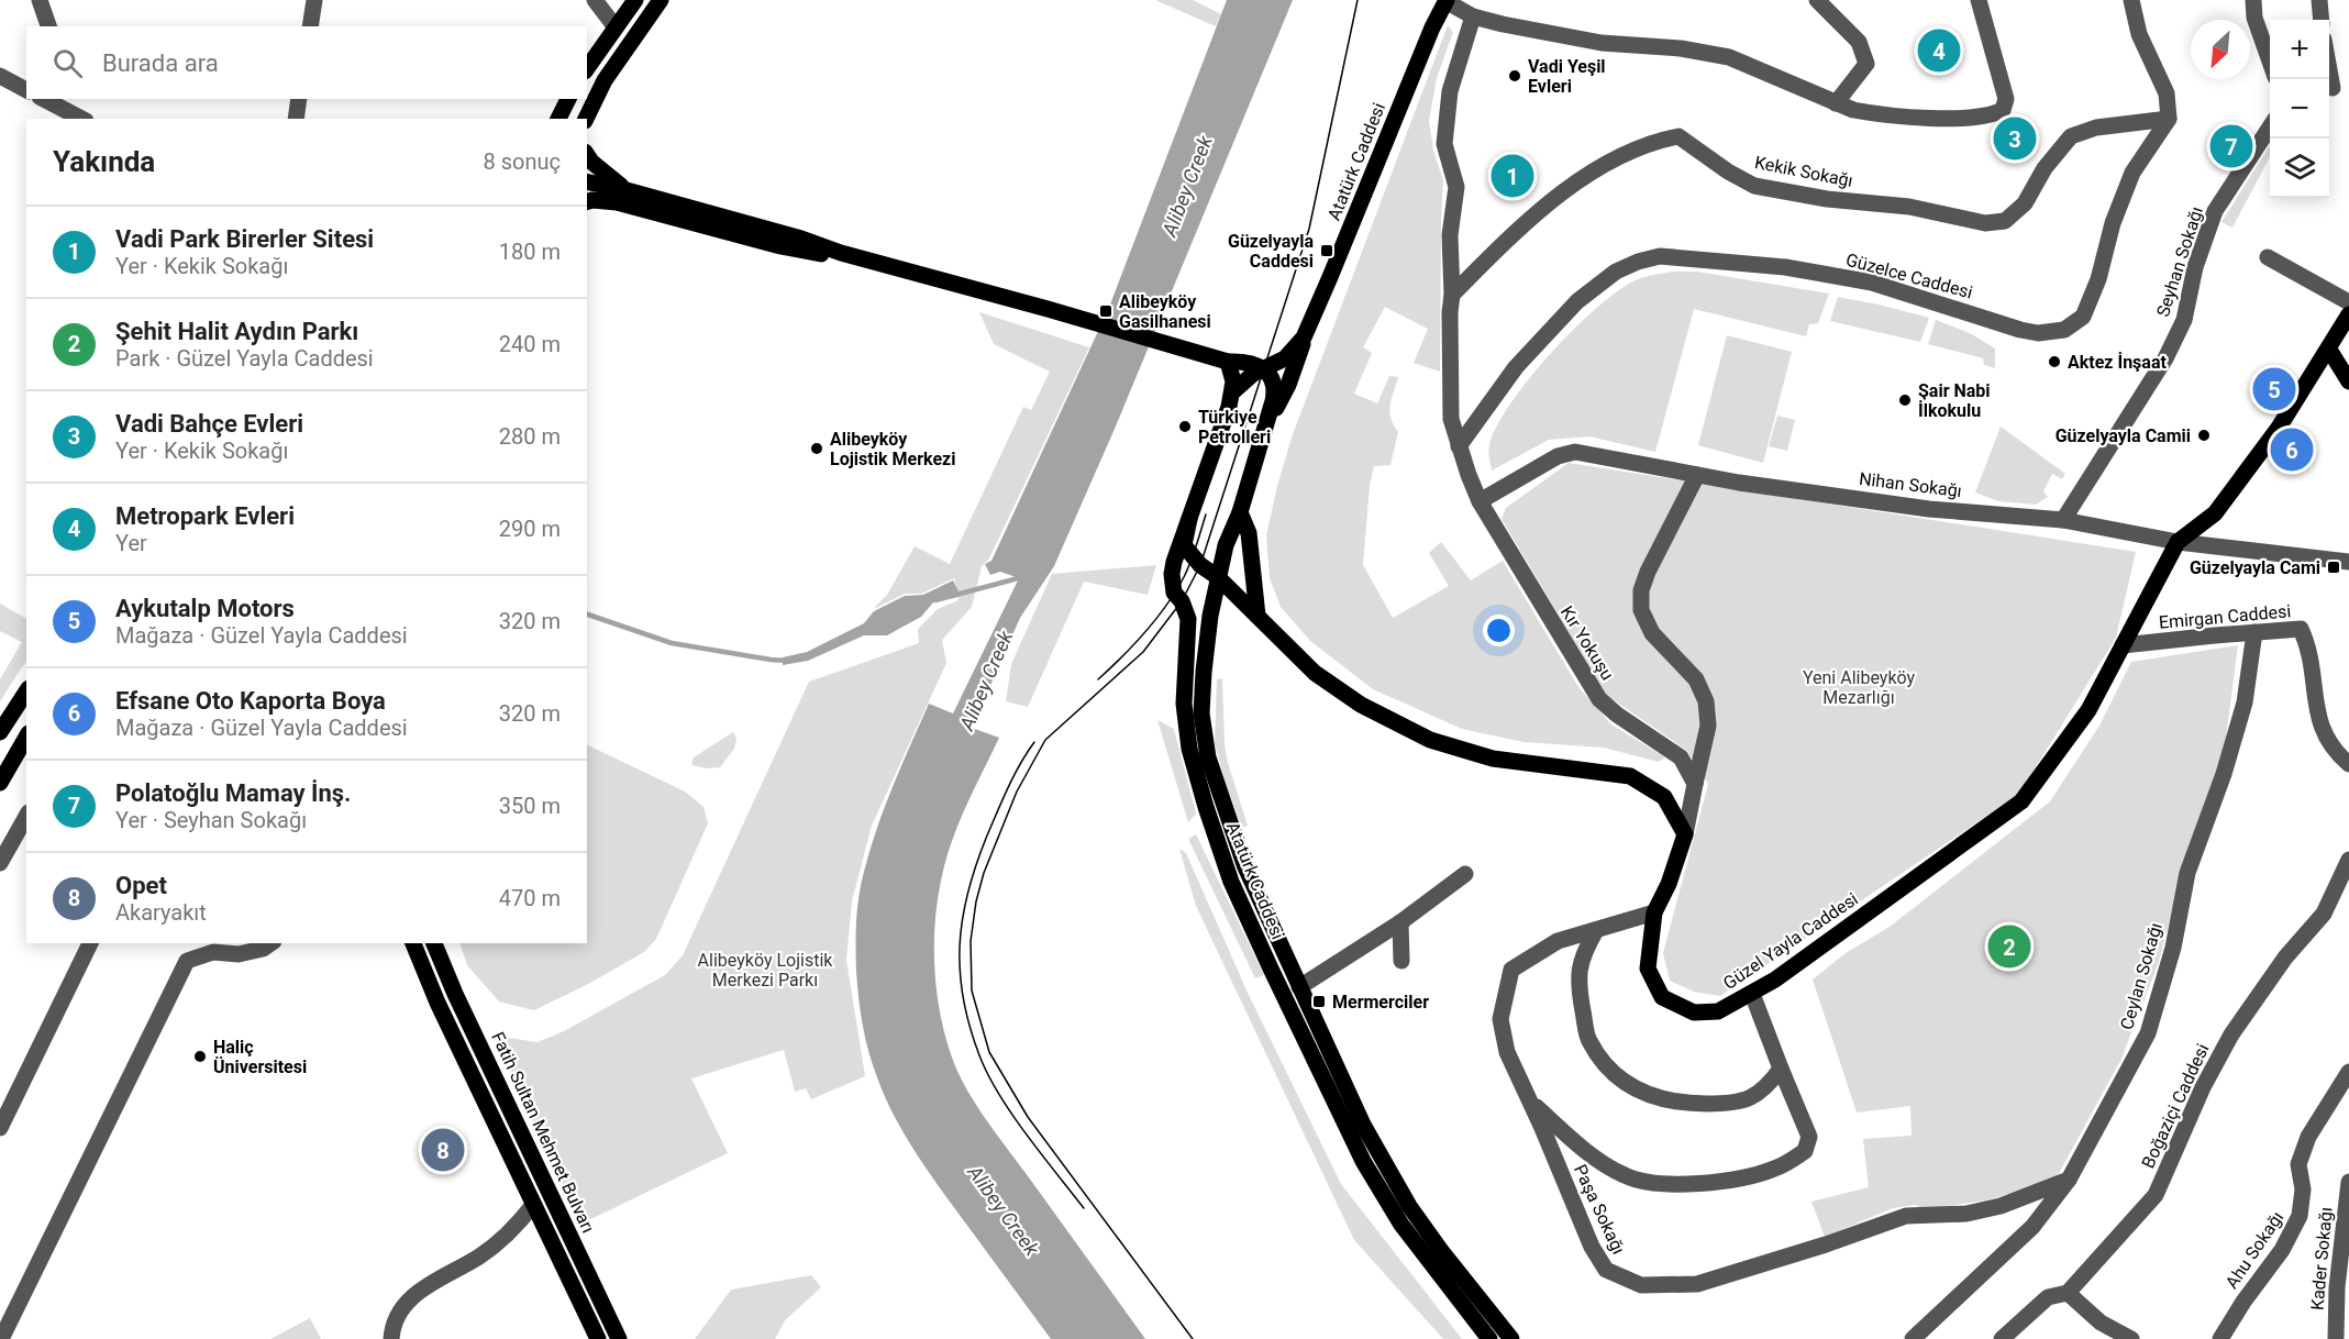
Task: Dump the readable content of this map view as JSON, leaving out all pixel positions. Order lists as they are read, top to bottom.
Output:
{
  "streets": {
    "main road": ["Atatürk Caddesi", "Güzel Yayla Caddesi", "Fatih Sultan Mehmet Bulvarı"],
    "street": [
      "Kekik Sokağı",
      "Seyhan Sokağı",
      "Güzelce Caddesi",
      "Nihan Sokağı",
      "Emirgan Caddesi",
      "Kır Yokuşu",
      "Ceylan Sokağı",
      "Boğaziçi Caddesi",
      "Paşa Sokağı",
      "Ahu Sokağı",
      "Kader Sokağı"
    ]
  },
  "crossings": [
    ["Kekik Sokağı", "Güzelce Caddesi"],
    ["Kekik Sokağı", "Kır Yokuşu"],
    ["Seyhan Sokağı", "Nihan Sokağı"],
    ["Güzelce Caddesi", "Kır Yokuşu"],
    ["Nihan Sokağı", "Kır Yokuşu"],
    ["Nihan Sokağı", "Güzel Yayla Caddesi"],
    ["Emirgan Caddesi", "Güzel Yayla Caddesi"],
    ["Emirgan Caddesi", "Ceylan Sokağı"],
    ["Güzel Yayla Caddesi", "Paşa Sokağı"],
    ["Ceylan Sokağı", "Paşa Sokağı"]
  ],
  "water": ["Alibey Creek"],
  "parks": ["Yeni Alibeyköy Mezarlığı", "Alibeyköy Lojistik Merkezi Parkı"],
  "places": {
    "other": [
      "Vadi Yeşil Evleri",
      "Aktez İnşaat",
      "Şair Nabi İlkokulu",
      "Türkiye Petrolleri",
      "Güzelyayla Camii",
      "Alibeyköy Lojistik Merkezi",
      "Haliç Üniversitesi"
    ],
    "transit": [
      "Güzelyayla Caddesi",
      "Alibeyköy Gasilhanesi",
      "Güzelyayla Cami",
      "Mermerciler"
    ]
  },
  "north": "bottom left",
  "page": {
    "map_buttons": ["+", "−"],
    "pins": [
      "4",
      "3",
      "7",
      "1",
      "5",
      "6",
      "2",
      "8"
    ],
    "search": "Burada ara",
    "heading": ["Yakında", "8 sonuç"],
    "list": [
      {
        "mark": "1",
        "name": "Vadi Park Birerler Sitesi",
        "note": "Yer · Kekik Sokağı",
        "value": "180 m"
      },
      {
        "mark": "2",
        "name": "Şehit Halit Aydın Parkı",
        "note": "Park · Güzel Yayla Caddesi",
        "value": "240 m"
      },
      {
        "mark": "3",
        "name": "Vadi Bahçe Evleri",
        "note": "Yer · Kekik Sokağı",
        "value": "280 m"
      },
      {
        "mark": "4",
        "name": "Metropark Evleri",
        "note": "Yer",
        "value": "290 m"
      },
      {
        "mark": "5",
        "name": "Aykutalp Motors",
        "note": "Mağaza · Güzel Yayla Caddesi",
        "value": "320 m"
      },
      {
        "mark": "6",
        "name": "Efsane Oto Kaporta Boya",
        "note": "Mağaza · Güzel Yayla Caddesi",
        "value": "320 m"
      },
      {
        "mark": "7",
        "name": "Polatoğlu Mamay İnş.",
        "note": "Yer · Seyhan Sokağı",
        "value": "350 m"
      },
      {
        "mark": "8",
        "name": "Opet",
        "note": "Akaryakıt",
        "value": "470 m"
      }
    ]
  }
}
